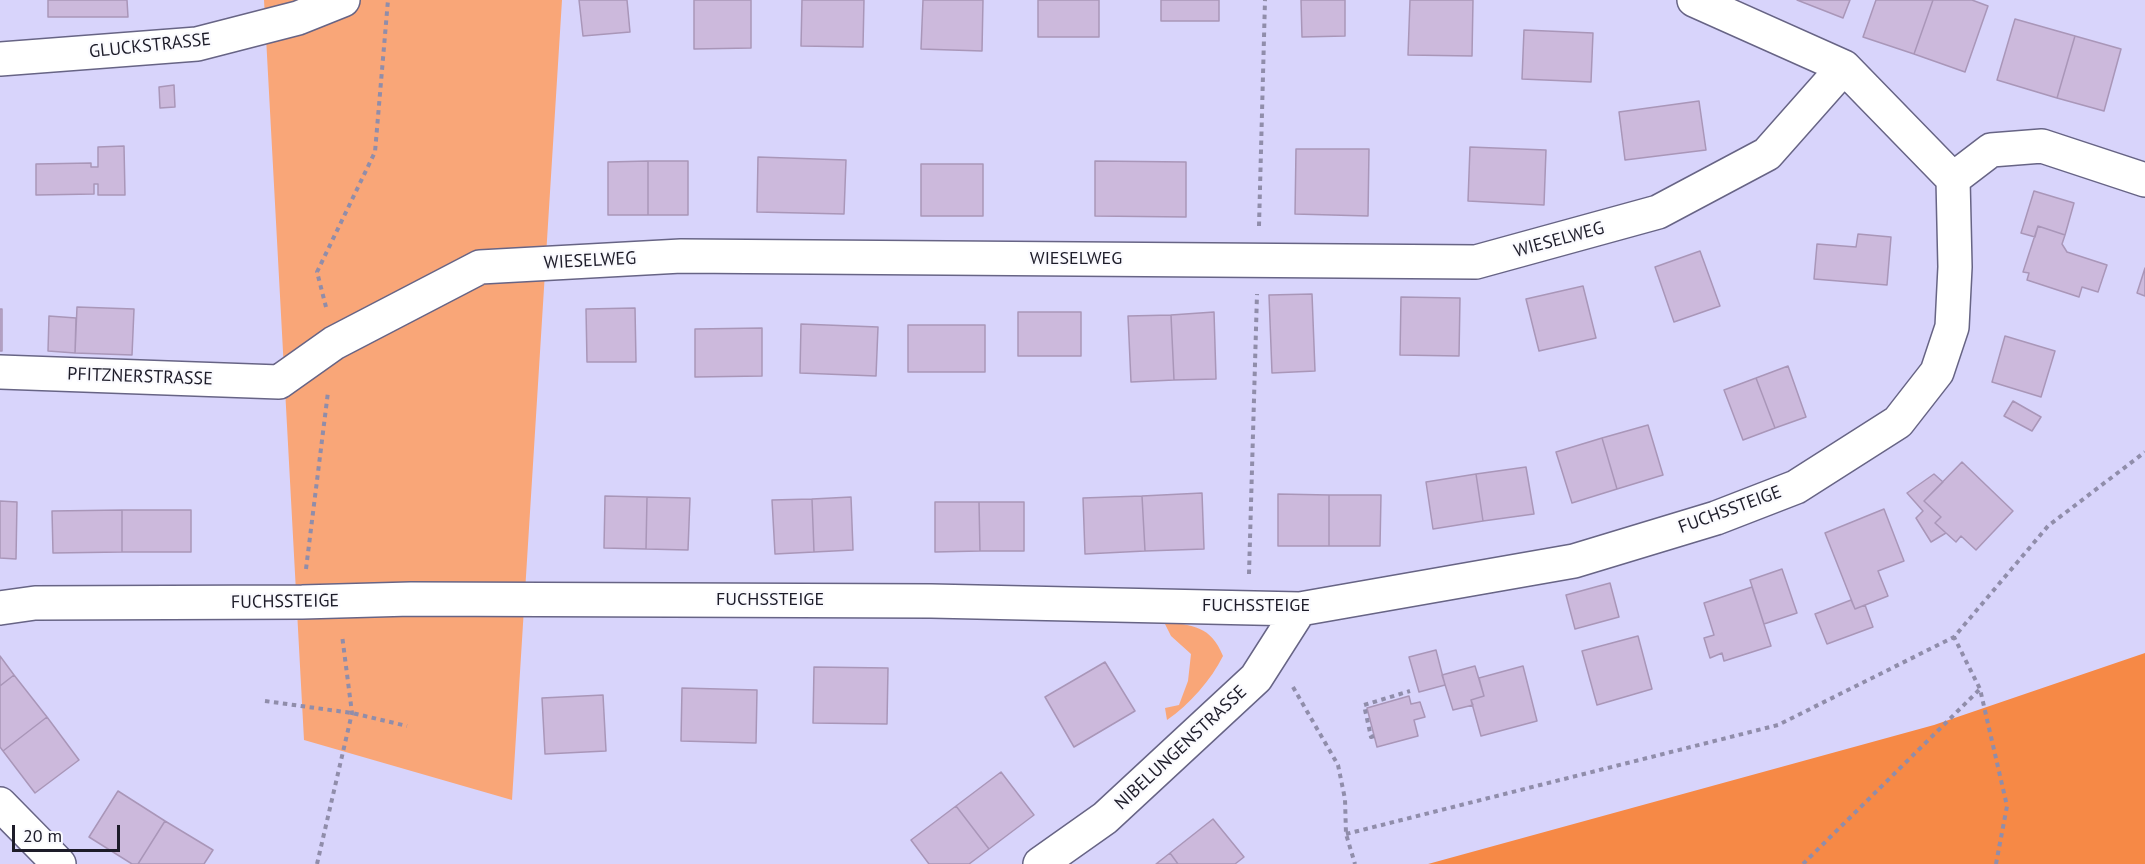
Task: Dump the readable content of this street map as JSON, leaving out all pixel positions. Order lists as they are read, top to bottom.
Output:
{
  "streets": {
    "street": [
      "GLUCKSTRASSE",
      "WIESELWEG",
      "PFITZNERSTRASSE",
      "FUCHSSTEIGE",
      "NIBELUNGENSTRASSE"
    ]
  },
  "crossings": [
    ["WIESELWEG", "PFITZNERSTRASSE"],
    ["FUCHSSTEIGE", "NIBELUNGENSTRASSE"]
  ],
  "scale_bar": "20 m"
}
